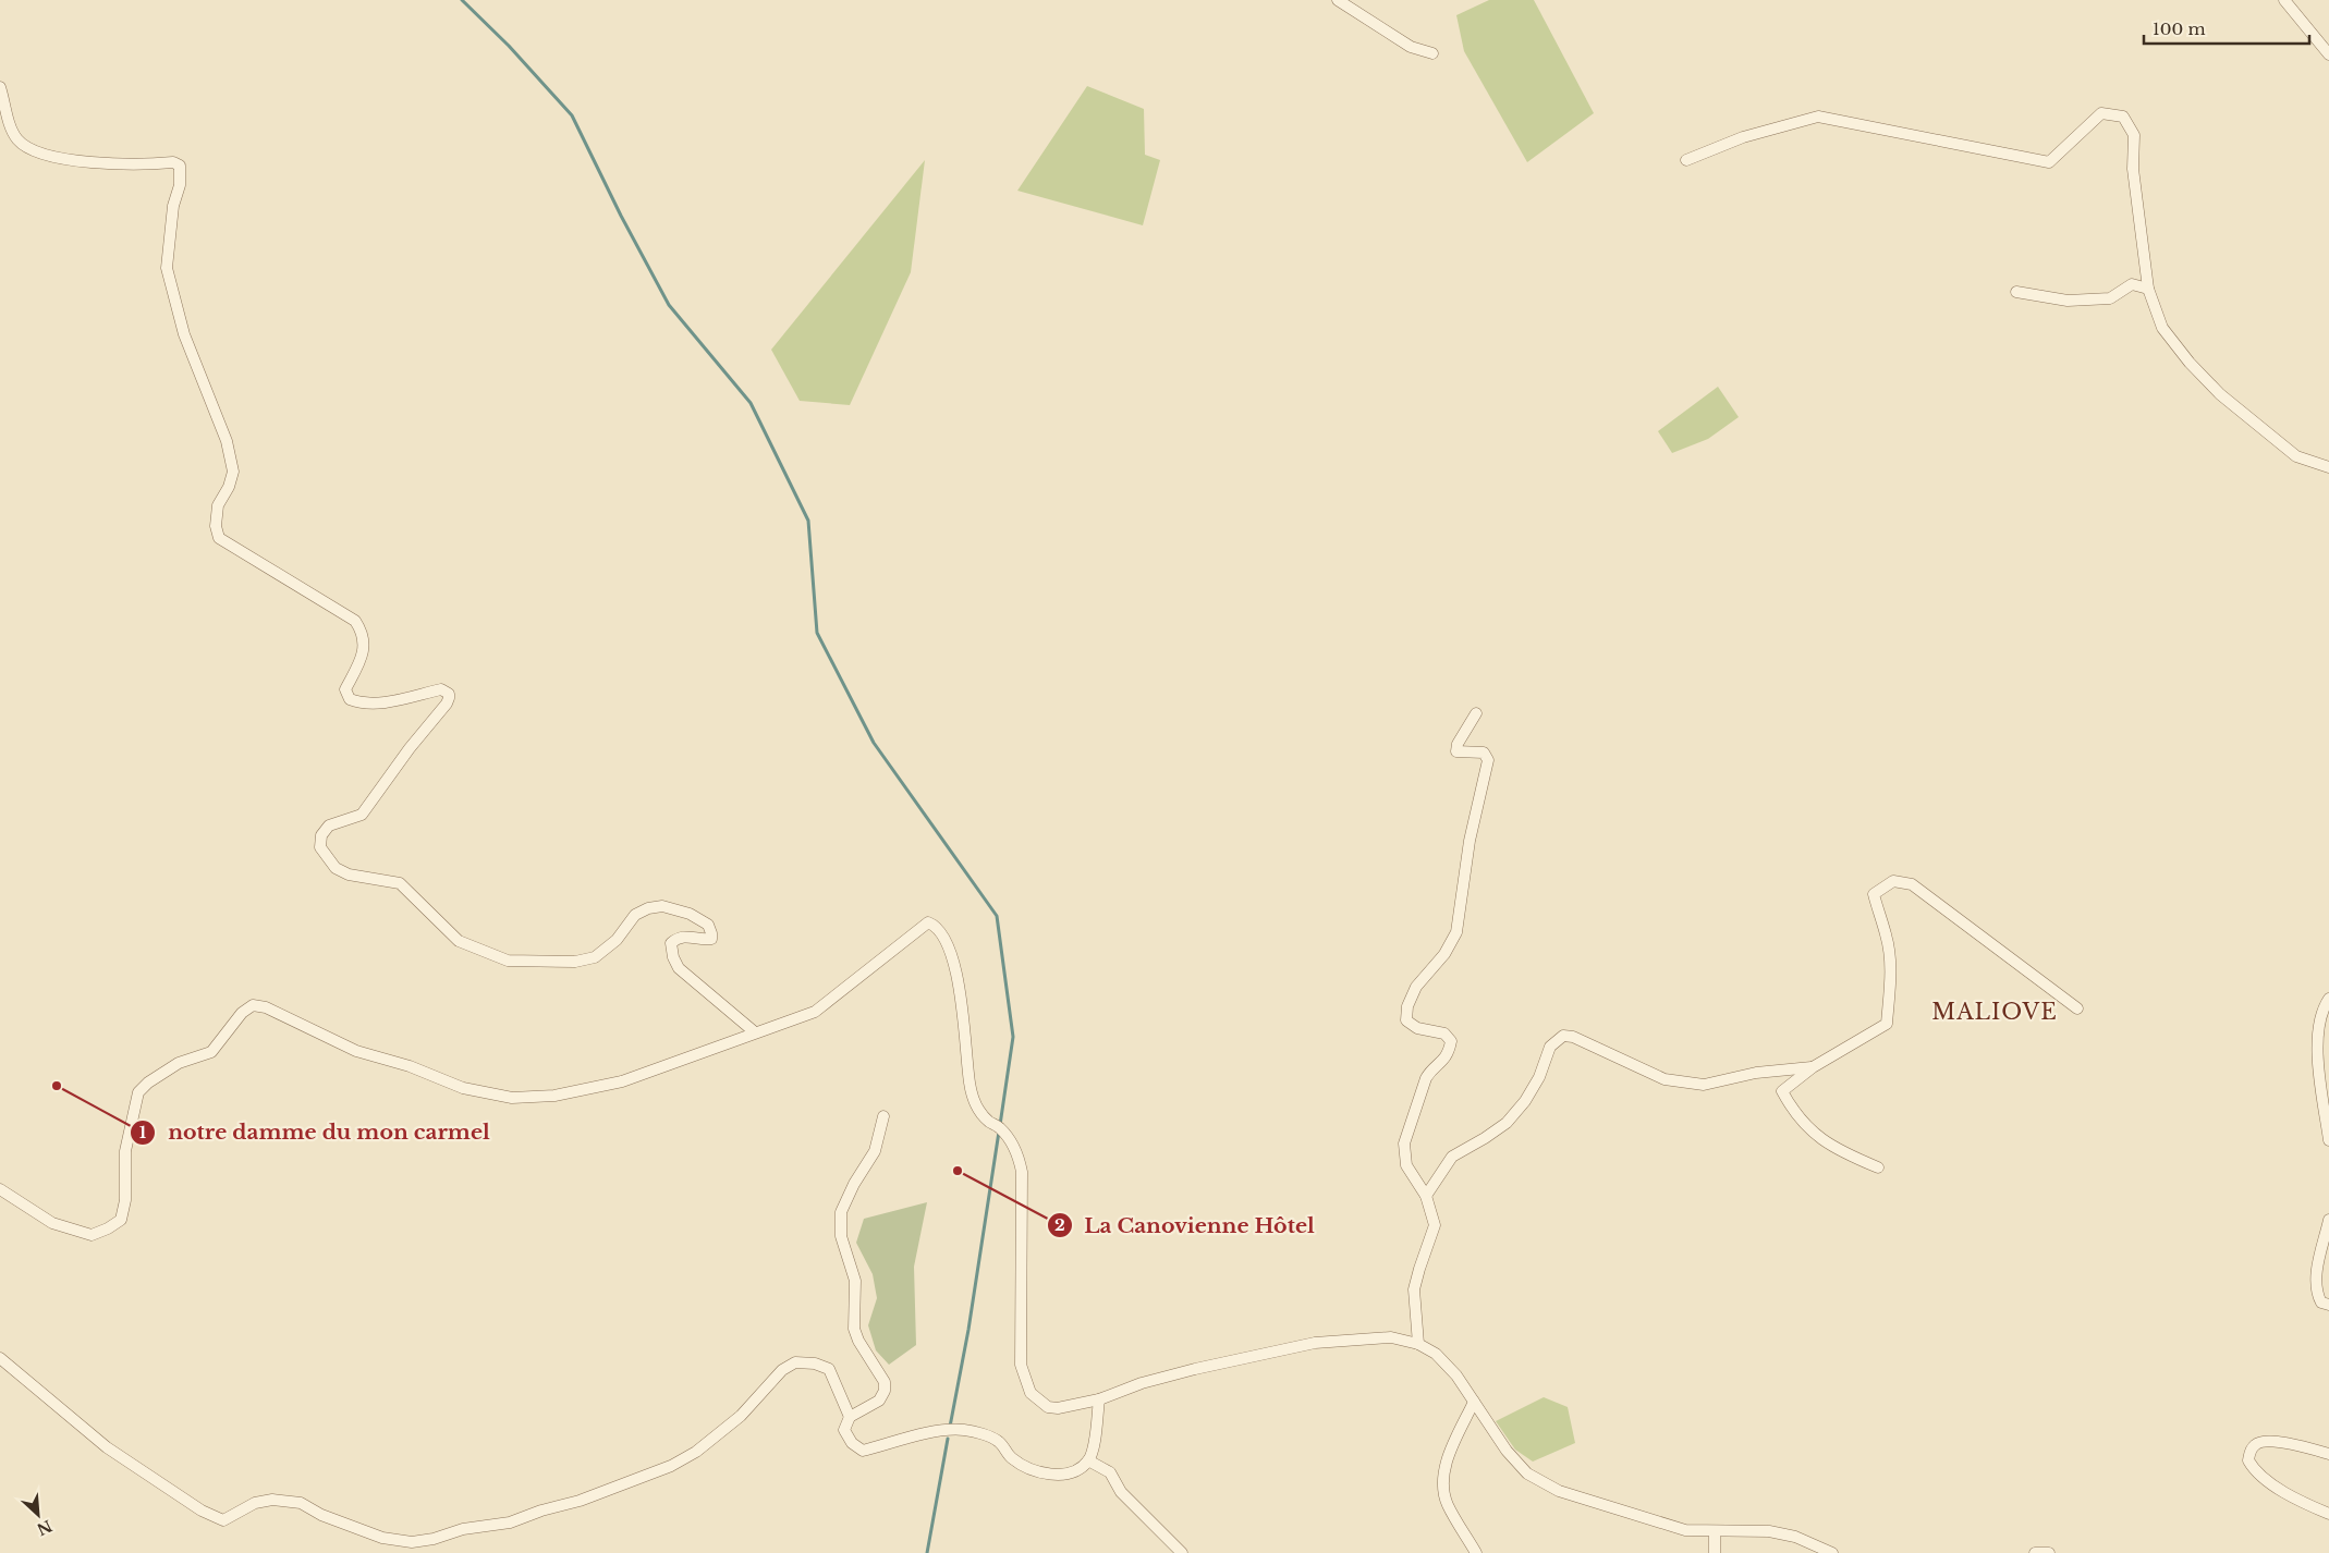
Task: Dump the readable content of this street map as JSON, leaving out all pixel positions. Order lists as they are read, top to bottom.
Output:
{
  "districts": ["MALIOVE"],
  "places": ["notre damme du mon carmel", "La Canovienne Hôtel"],
  "scale_bar": "100 m",
  "north": "bottom right"
}
